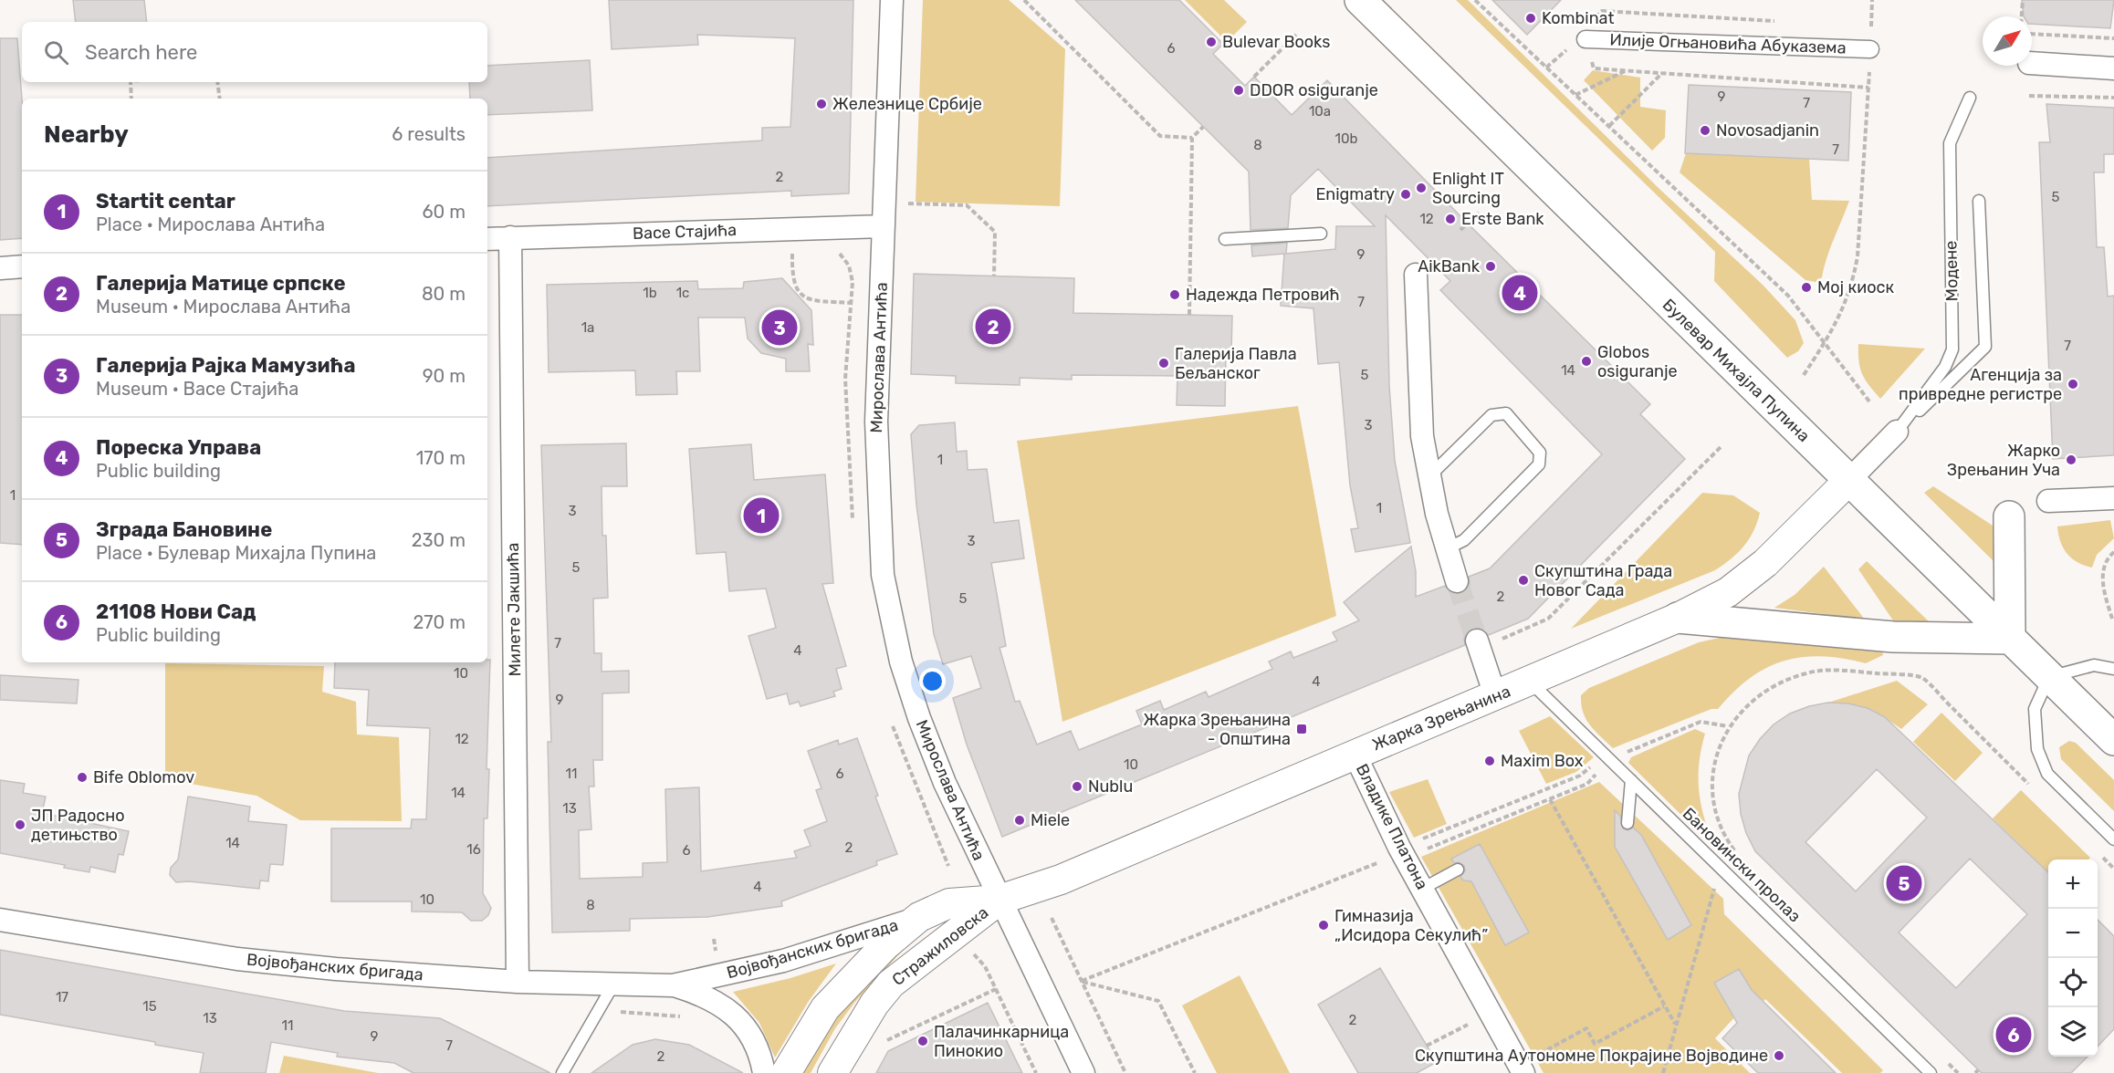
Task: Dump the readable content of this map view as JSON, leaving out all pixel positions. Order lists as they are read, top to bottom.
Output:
{
  "streets": {
    "main road": ["Булевар Михајла Пупина"],
    "street": [
      "Илије Огњановића Абуказема",
      "Васе Стајића",
      "Модене",
      "Мирослава Антића",
      "Милете Јакшића",
      "Жарка Зрењанина",
      "Владике Платона",
      "Стражиловска",
      "Војвођанских бригада"
    ],
    "lane": ["Бановински пролаз"]
  },
  "crossings": [
    ["Васе Стајића", "Мирослава Антића"],
    ["Васе Стајића", "Милете Јакшића"],
    ["Модене", "Булевар Михајла Пупина"],
    ["Модене", "Жарка Зрењанина"],
    ["Мирослава Антића", "Жарка Зрењанина"],
    ["Мирослава Антића", "Стражиловска"],
    ["Булевар Михајла Пупина", "Жарка Зрењанина"],
    ["Милете Јакшића", "Војвођанских бригада"],
    ["Жарка Зрењанина", "Владике Платона"],
    ["Жарка Зрењанина", "Бановински пролаз"],
    ["Жарка Зрењанина", "Стражиловска"],
    ["Стражиловска", "Војвођанских бригада"]
  ],
  "places": {
    "other": [
      "Kombinat",
      "Bulevar Books",
      "DDOR osiguranje",
      "Железнице Србије",
      "Novosadjanin",
      "Enlight IT Sourcing",
      "Enigmatry",
      "Erste Bank",
      "AikBank",
      "Мој киоск",
      "Надежда Петровић",
      "Globos osiguranje",
      "Галерија Павла Бељанског",
      "Агенција за привредне регистре",
      "Жарко Зрењанин Уча",
      "Скупштина Града Новог Сада",
      "Maxim Box",
      "Bife Oblomov",
      "Nublu",
      "Miele",
      "ЈП Радосно детињство",
      "Гимназија „Исидора Секулић”",
      "Палачинкарница Пинокио",
      "Скупштина Аутономне Покрајине Војводине"
    ],
    "transit": ["Жарка Зрењанина - Општина"]
  },
  "house_numbers": [
    "6",
    "9",
    "7",
    "10a",
    "10b",
    "8",
    "7",
    "2",
    "5",
    "12",
    "9",
    "1b",
    "1c",
    "7",
    "1a",
    "7",
    "14",
    "5",
    "3",
    "1",
    "1",
    "1",
    "3",
    "3",
    "5",
    "2",
    "5",
    "7",
    "4",
    "10",
    "4",
    "9",
    "12",
    "10",
    "11",
    "6",
    "14",
    "13",
    "14",
    "2",
    "16",
    "6",
    "4",
    "10",
    "8",
    "17",
    "15",
    "13",
    "2",
    "11",
    "9",
    "7",
    "2"
  ],
  "north": "top right",
  "page": {
    "search": "Search here",
    "heading": ["Nearby", "6 results"],
    "list": [
      {
        "mark": "1",
        "name": "Startit centar",
        "note": "Place · Мирослава Антића",
        "value": "60 m"
      },
      {
        "mark": "2",
        "name": "Галерија Матице српске",
        "note": "Museum · Мирослава Антића",
        "value": "80 m"
      },
      {
        "mark": "3",
        "name": "Галерија Рајка Мамузића",
        "note": "Museum · Васе Стајића",
        "value": "90 m"
      },
      {
        "mark": "4",
        "name": "Пореска Управа",
        "note": "Public building",
        "value": "170 m"
      },
      {
        "mark": "5",
        "name": "Зграда Бановине",
        "note": "Place · Булевар Михајла Пупина",
        "value": "230 m"
      },
      {
        "mark": "6",
        "name": "21108 Нови Сад",
        "note": "Public building",
        "value": "270 m"
      }
    ],
    "pins": [
      "4",
      "2",
      "3",
      "1",
      "5",
      "6"
    ],
    "map_buttons": ["+", "−"]
  }
}
